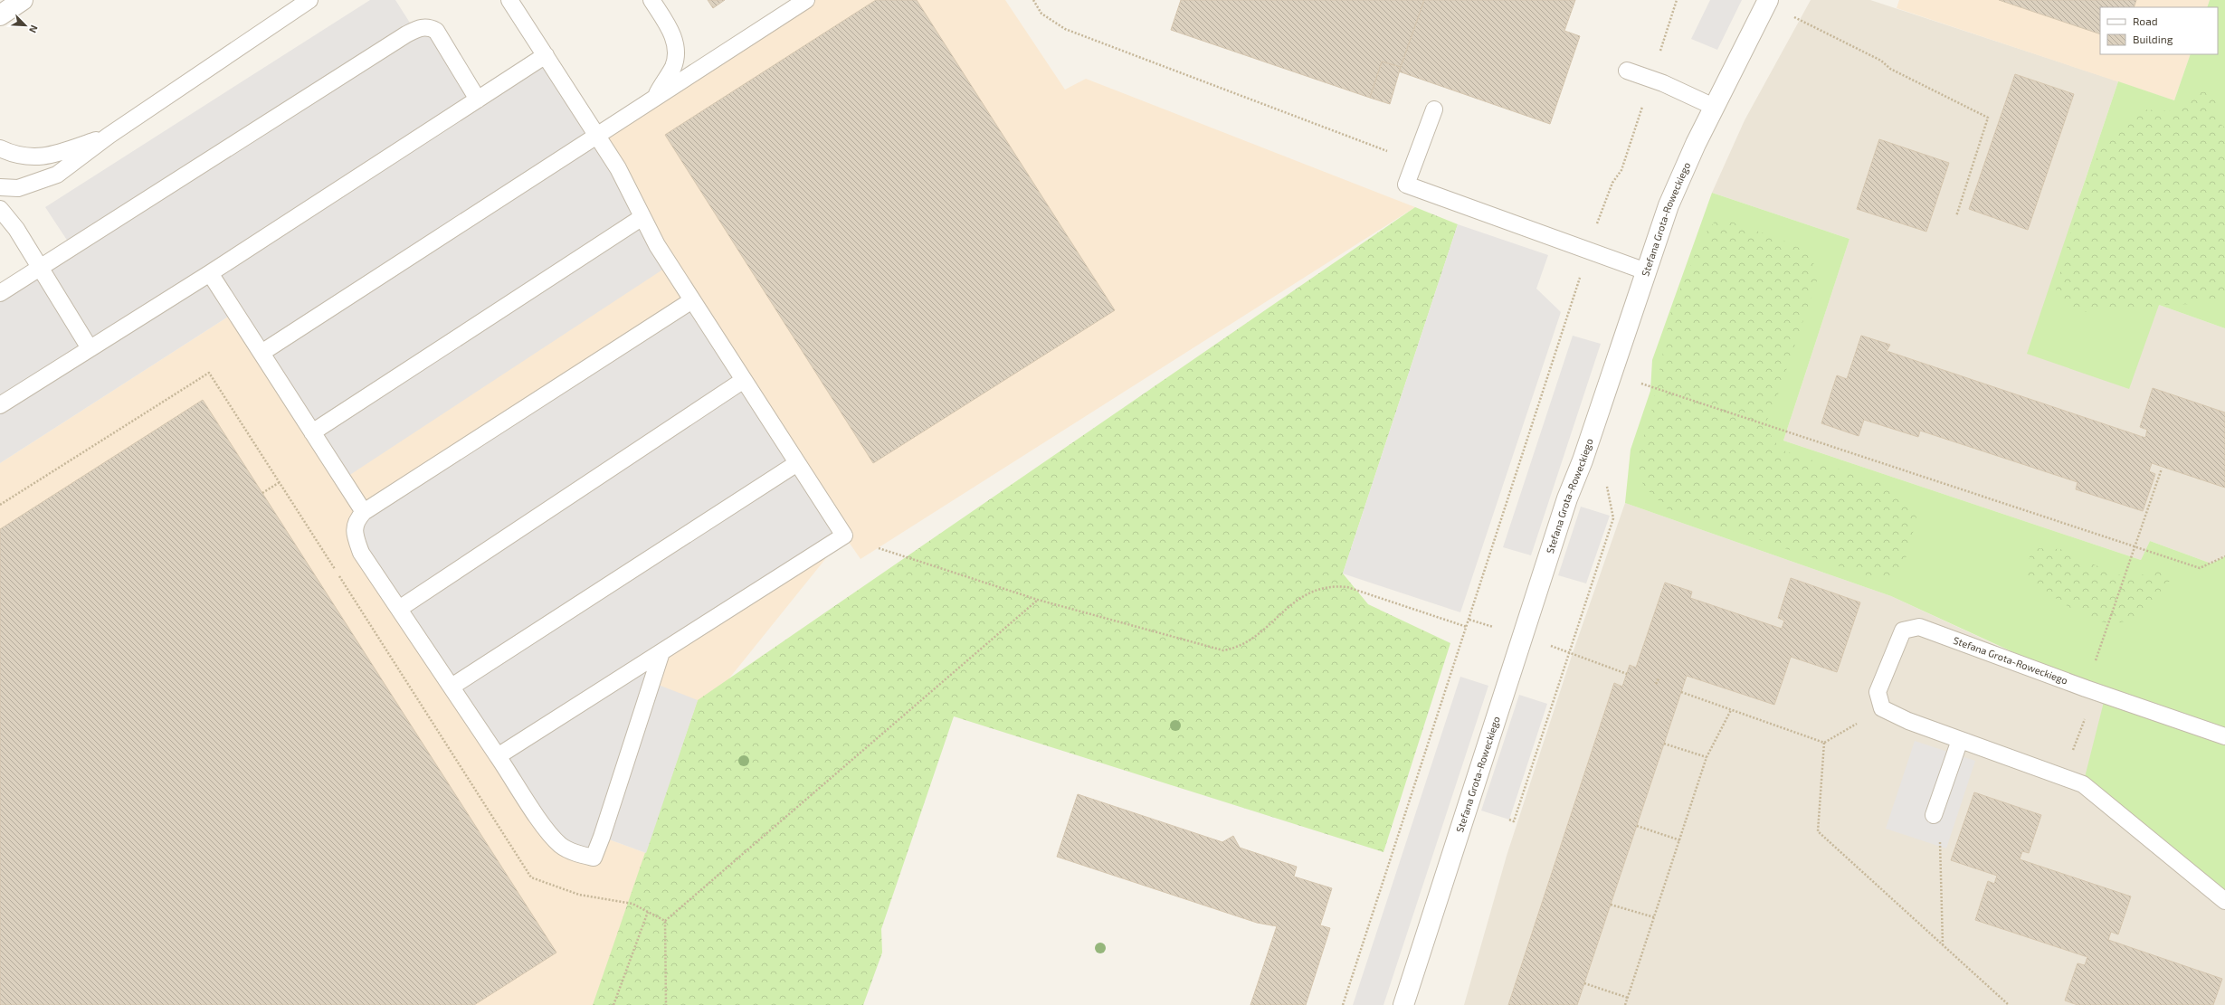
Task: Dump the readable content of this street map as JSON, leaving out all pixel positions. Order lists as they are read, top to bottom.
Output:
{
  "streets": {
    "street": ["Stefana Grota-Roweckiego"]
  },
  "legend": ["Road", "Building"],
  "north": "bottom right"
}
